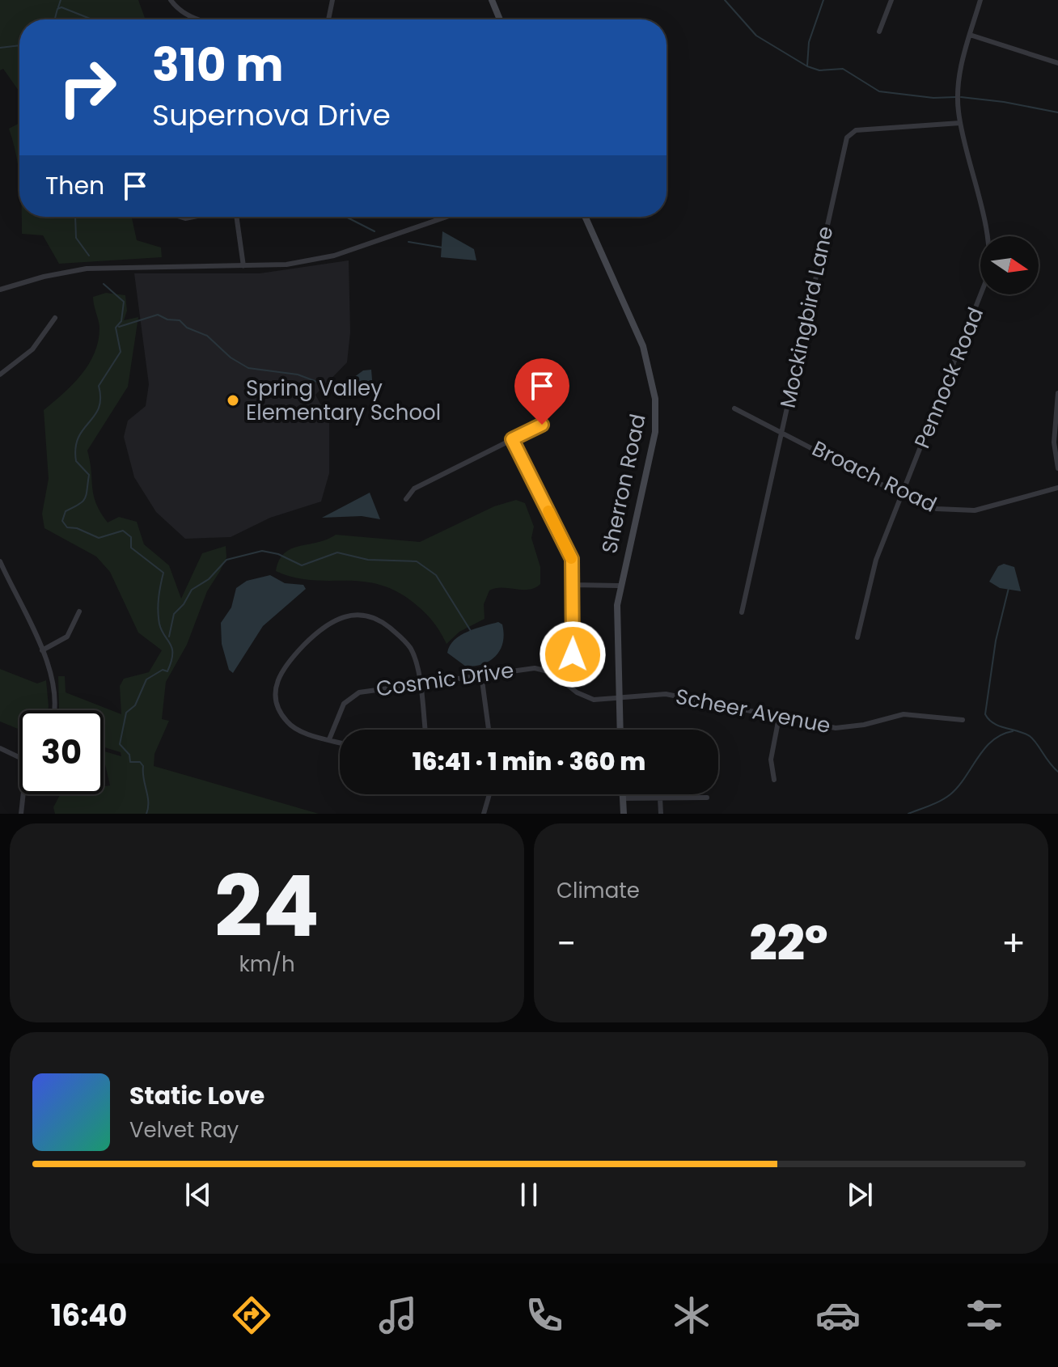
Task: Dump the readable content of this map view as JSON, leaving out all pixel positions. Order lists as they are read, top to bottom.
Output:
{
  "streets": {
    "main road": ["Sherron Road"],
    "street": [
      "Mockingbird Lane",
      "Pennock Road",
      "Broach Road",
      "Cosmic Drive",
      "Scheer Avenue"
    ]
  },
  "crossings": [
    ["Mockingbird Lane", "Pennock Road"],
    ["Mockingbird Lane", "Broach Road"],
    ["Pennock Road", "Broach Road"],
    ["Sherron Road", "Cosmic Drive"],
    ["Sherron Road", "Scheer Avenue"],
    ["Cosmic Drive", "Scheer Avenue"]
  ],
  "places": ["Spring Valley Elementary School"],
  "north": "right",
  "page": {
    "turn": ["310 m", "Supernova Drive"],
    "then": "Then",
    "limit": "30",
    "trip": "16:41 · 1 min · 360 m",
    "tile": [
      ["24", "km/h"],
      "Climate"
    ],
    "heat": ["−", "22°", "+"],
    "song": ["Static Love", "Velvet Ray"],
    "tabs": "16:40"
  }
}
